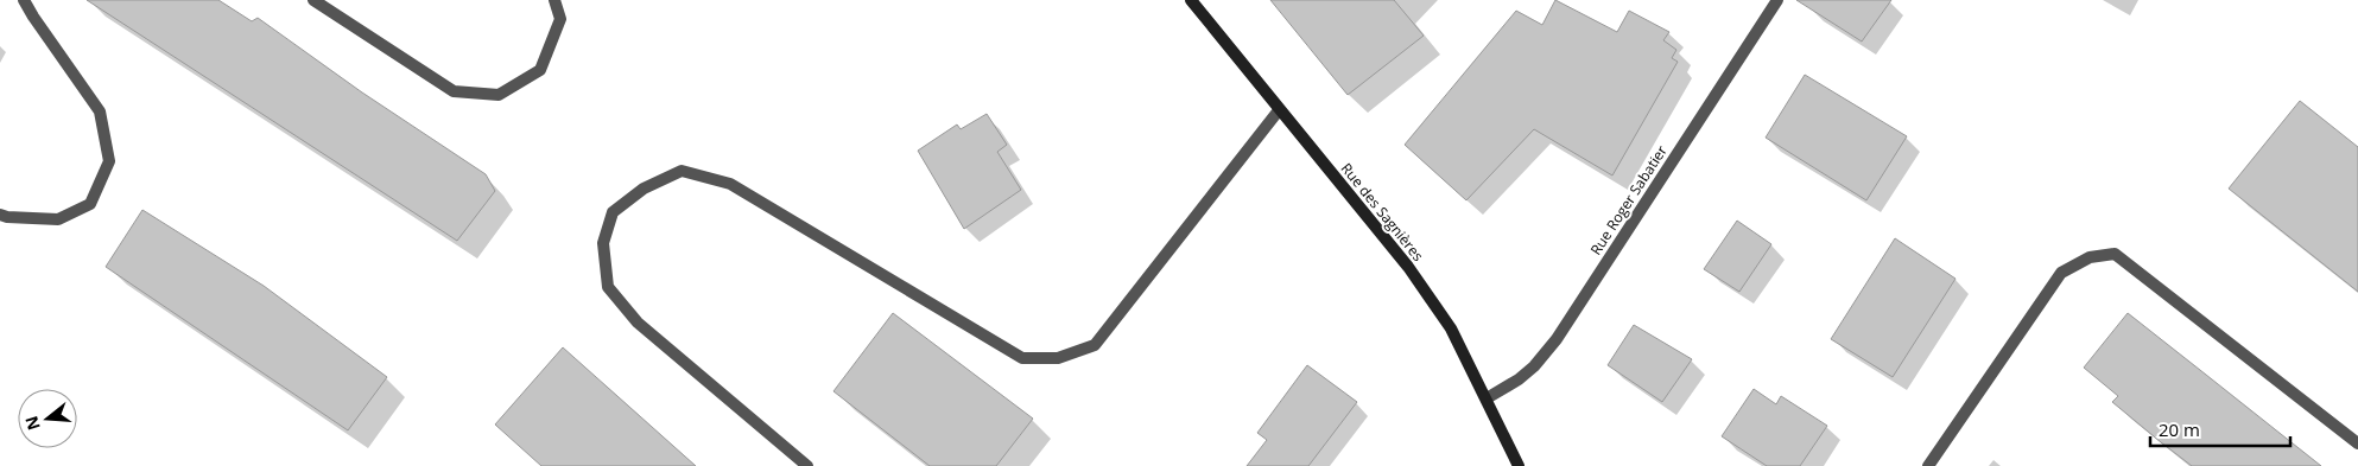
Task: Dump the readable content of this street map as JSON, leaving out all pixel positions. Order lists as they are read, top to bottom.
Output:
{
  "streets": {
    "main road": ["Rue des Sagnières"],
    "street": ["Rue Roger Sabatier"]
  },
  "crossings": [
    ["Rue Roger Sabatier", "Rue des Sagnières"]
  ],
  "scale_bar": "20 m",
  "north": "left"
}
